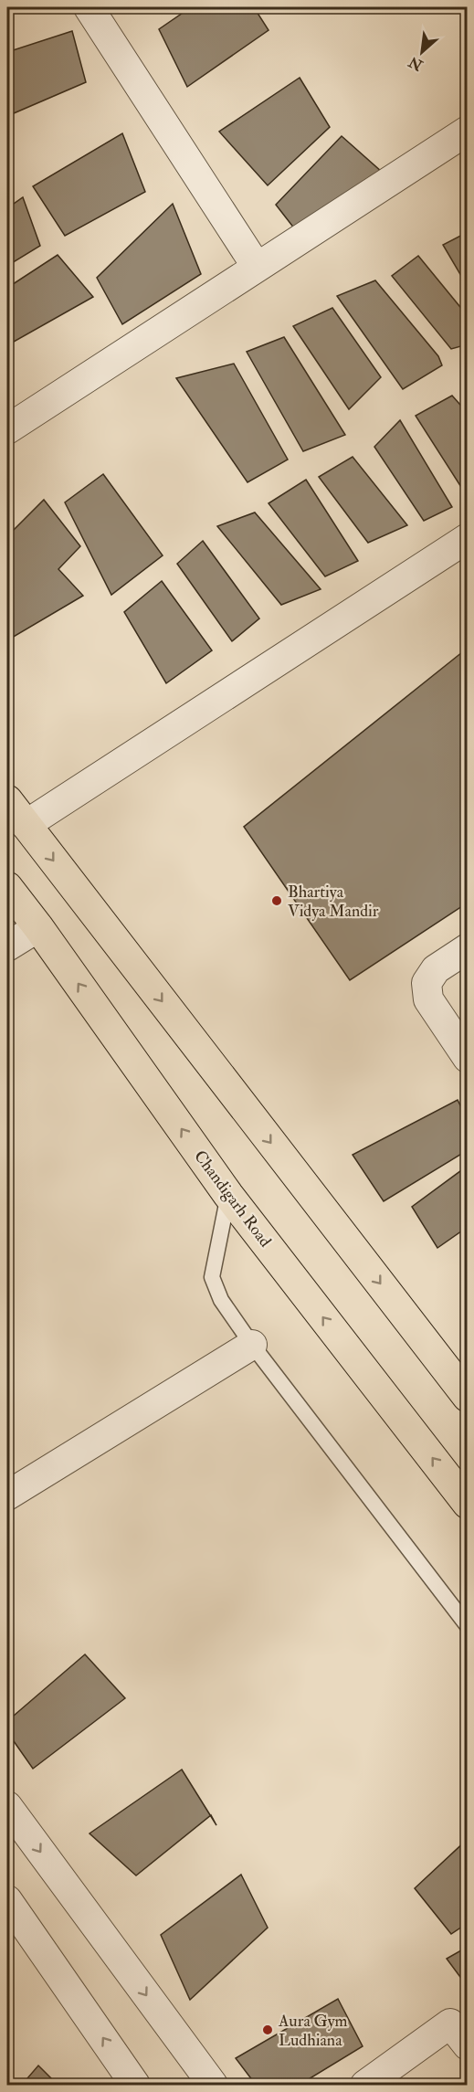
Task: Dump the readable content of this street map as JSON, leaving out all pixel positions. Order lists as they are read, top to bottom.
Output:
{
  "streets": {
    "main road": ["Chandigarh Road"]
  },
  "places": ["Bhartiya Vidya Mandir", "Aura Gym Ludhiana"],
  "north": "bottom left"
}
